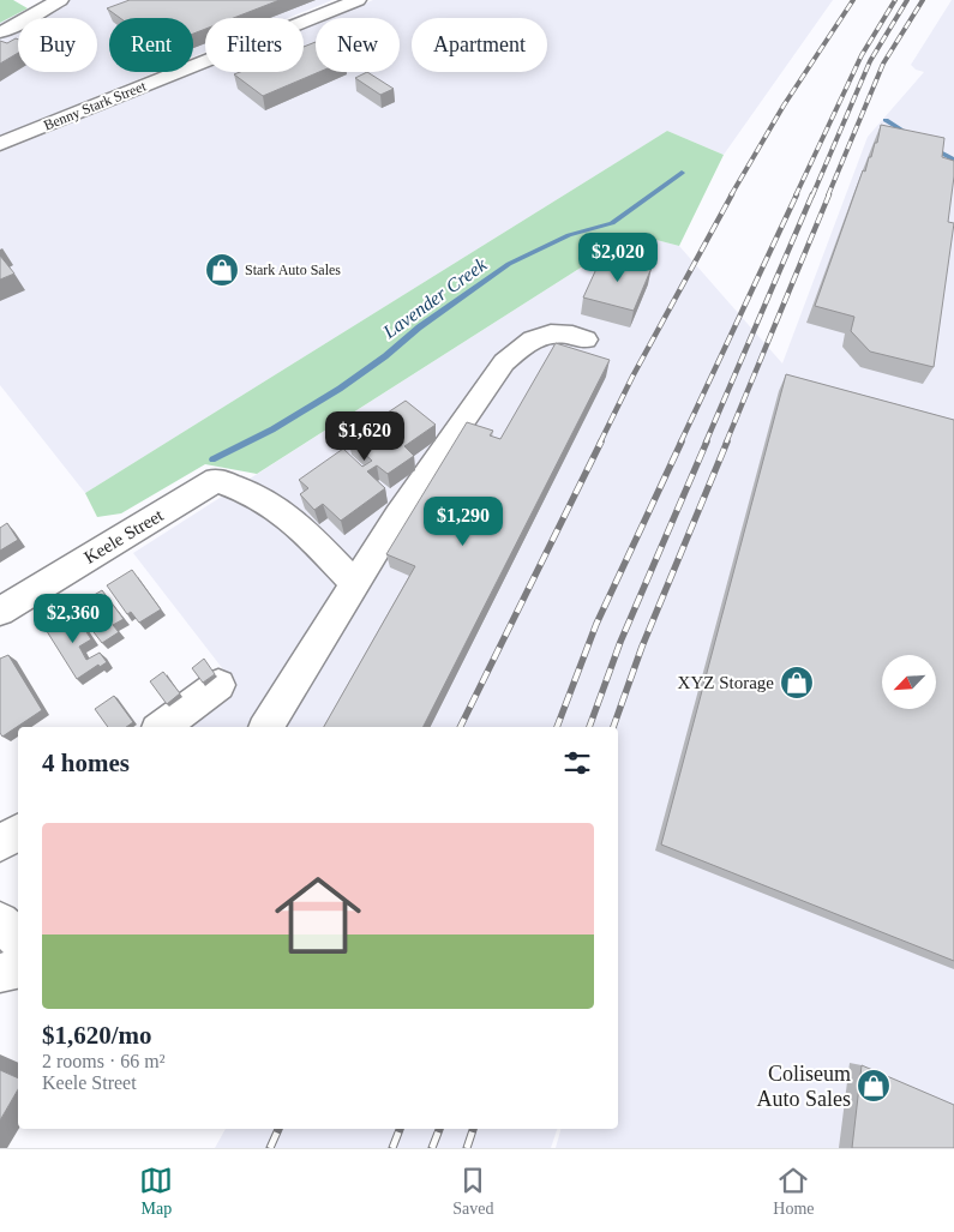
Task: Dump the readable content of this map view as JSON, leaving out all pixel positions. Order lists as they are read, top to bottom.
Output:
{
  "streets": {
    "street": ["Benny Stark Street", "Keele Street"]
  },
  "water": ["Lavender Creek"],
  "places": {
    "shop": ["Stark Auto Sales", "XYZ Storage", "Coliseum Auto Sales"]
  },
  "north": "bottom left",
  "page": {
    "chip": [
      "Buy",
      "Rent",
      "Filters",
      "New",
      "Apartment"
    ],
    "price": [
      "$2,020",
      "$1,620",
      "$1,290",
      "$2,360"
    ],
    "heading": "4 homes",
    "list": [
      {
        "name": "$1,620/mo",
        "note": "2 rooms · 66 m² · Keele Street"
      }
    ],
    "tabs": ["Map", "Saved", "Home"]
  }
}
